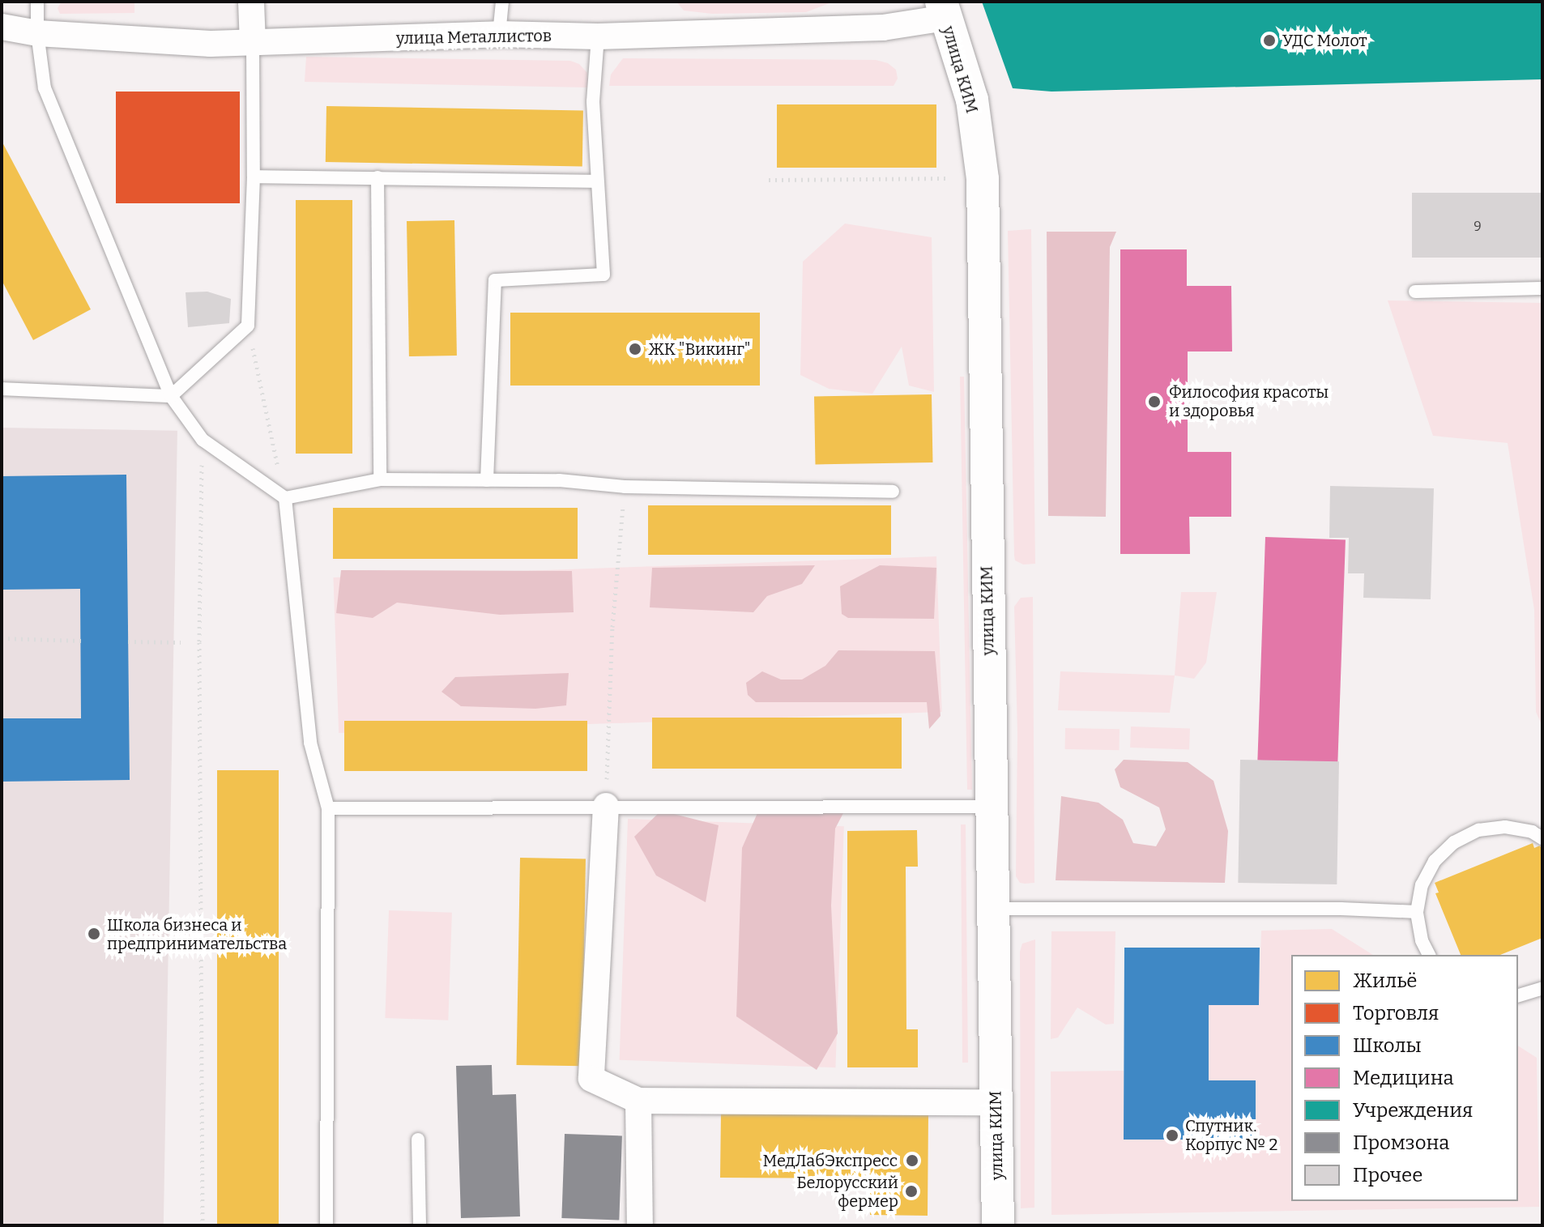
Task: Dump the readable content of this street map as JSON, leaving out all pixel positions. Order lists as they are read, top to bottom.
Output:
{
  "streets": {
    "street": ["улица Металлистов", "улица КИМ"]
  },
  "crossings": [
    ["улица Металлистов", "улица КИМ"]
  ],
  "places": [
    "УДС Молот",
    "ЖК \"Викинг\"",
    "Философия красоты и здоровья",
    "Школа бизнеса и предпринимательства",
    "Спутник. Корпус № 2",
    "МедЛабЭкспресс",
    "Белорусский фермер"
  ],
  "house_numbers": ["9"],
  "legend": [
    "Жильё",
    "Торговля",
    "Школы",
    "Медицина",
    "Учреждения",
    "Промзона",
    "Прочее"
  ]
}
